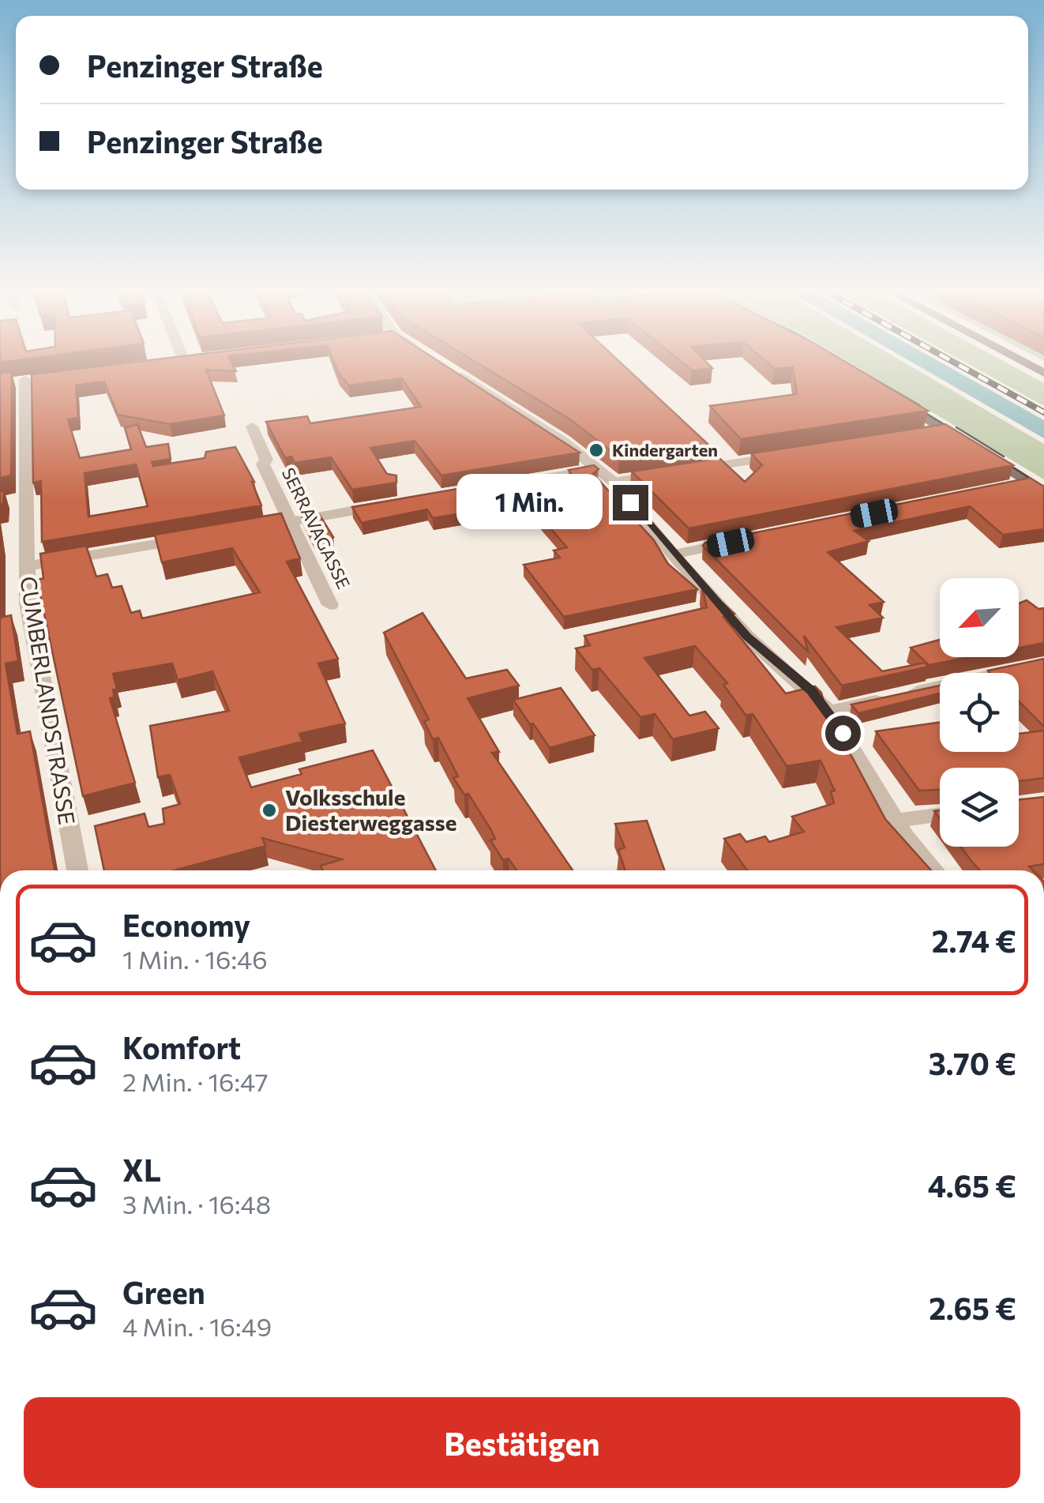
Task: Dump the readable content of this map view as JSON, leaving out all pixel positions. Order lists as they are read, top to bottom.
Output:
{
  "streets": {
    "street": ["SERRAVAGASSE", "CUMBERLANDSTRASSE"]
  },
  "places": ["Kindergarten", "Volksschule Diesterweggasse"],
  "north": "bottom left",
  "page": {
    "banner": ["Penzinger Straße", "Penzinger Straße"],
    "bubble": "1 Min.",
    "list": [
      {
        "name": "Economy",
        "note": "1 Min. · 16:46",
        "value": "2.74 €"
      },
      {
        "name": "Komfort",
        "note": "2 Min. · 16:47",
        "value": "3.70 €"
      },
      {
        "name": "XL",
        "note": "3 Min. · 16:48",
        "value": "4.65 €"
      },
      {
        "name": "Green",
        "note": "4 Min. · 16:49",
        "value": "2.65 €"
      }
    ],
    "buttons": "Bestätigen"
  }
}
